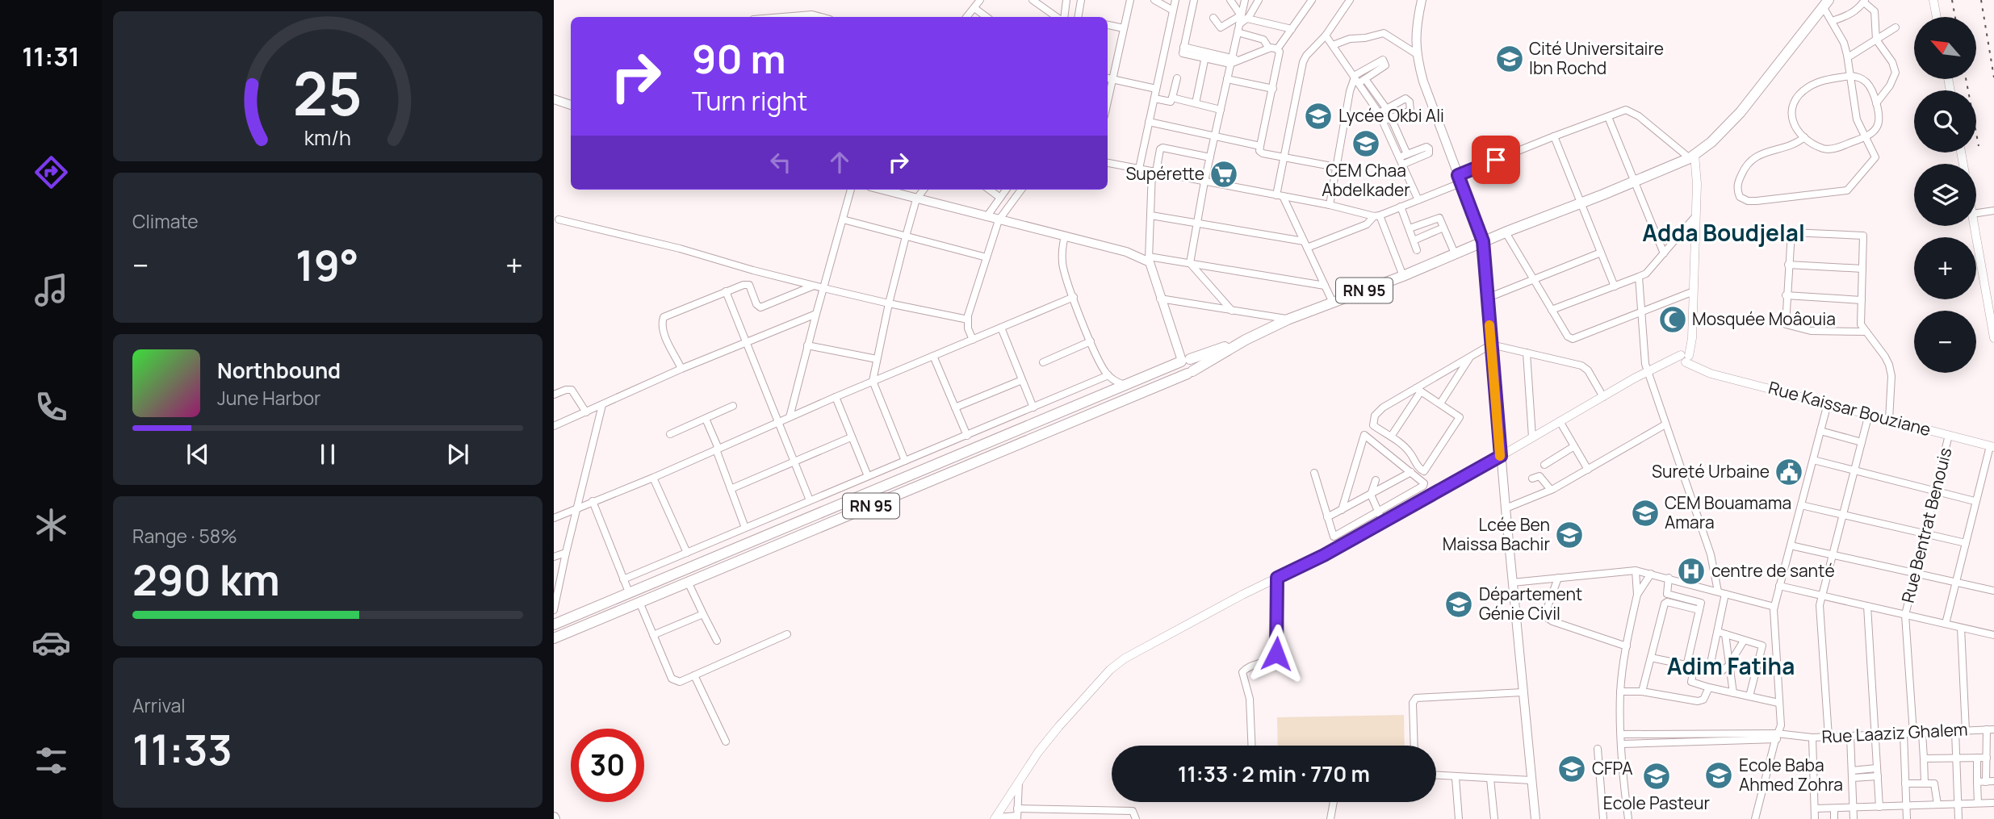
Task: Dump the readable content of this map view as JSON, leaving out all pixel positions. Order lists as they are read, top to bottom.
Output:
{
  "streets": {
    "main road": ["RN 95"],
    "street": ["Rue Kaissar Bouziane", "Rue Bentrat Benouis", "Rue Laaziz Ghalem"]
  },
  "crossings": [
    ["Rue Kaissar Bouziane", "Rue Bentrat Benouis"],
    ["Rue Bentrat Benouis", "Rue Laaziz Ghalem"]
  ],
  "districts": ["Adda Boudjelal", "Adim Fatiha"],
  "places": {
    "school or university": [
      "Cité Universitaire Ibn Rochd",
      "Lycée Okbi Ali",
      "CEM Chaa Abdelkader",
      "CEM Bouamama Amara",
      "Lcée Ben Maissa Bachir",
      "Département Génie Civil",
      "CFPA",
      "Ecole Baba Ahmed Zohra",
      "Ecole Pasteur"
    ],
    "supermarket": ["Supérette"],
    "mosque": ["Mosquée Moâouia"],
    "public building": ["Sureté Urbaine"],
    "hospital": ["centre de santé"]
  },
  "north": "top left",
  "page": {
    "tabs": "11:31",
    "map_buttons": ["+", "−"],
    "turn": ["90 m", "Turn right"],
    "tile": [
      "Climate",
      ["Range · 58%", "290 km"],
      ["Arrival", "11:33"]
    ],
    "heat": ["−", "19°", "+"],
    "song": ["Northbound", "June Harbor"],
    "limit": "30",
    "trip": "11:33 · 2 min · 770 m",
    "gauge": ["25", "km/h"]
  }
}
